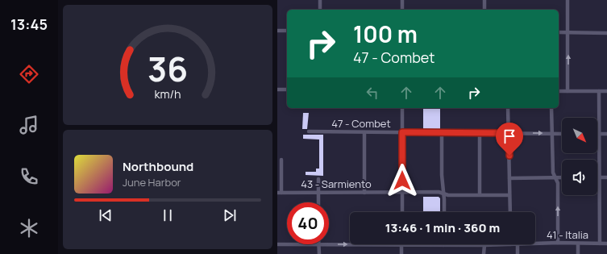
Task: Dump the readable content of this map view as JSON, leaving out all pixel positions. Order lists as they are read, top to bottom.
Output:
{
  "streets": {
    "street": ["47 - Combet", "43 - Sarmiento", "41 - Italia"]
  },
  "north": "bottom right",
  "page": {
    "tabs": "13:45",
    "turn": ["100 m", "47 - Combet"],
    "song": ["Northbound", "June Harbor"],
    "limit": "40",
    "trip": "13:46 · 1 min · 360 m",
    "gauge": ["36", "km/h"]
  }
}
